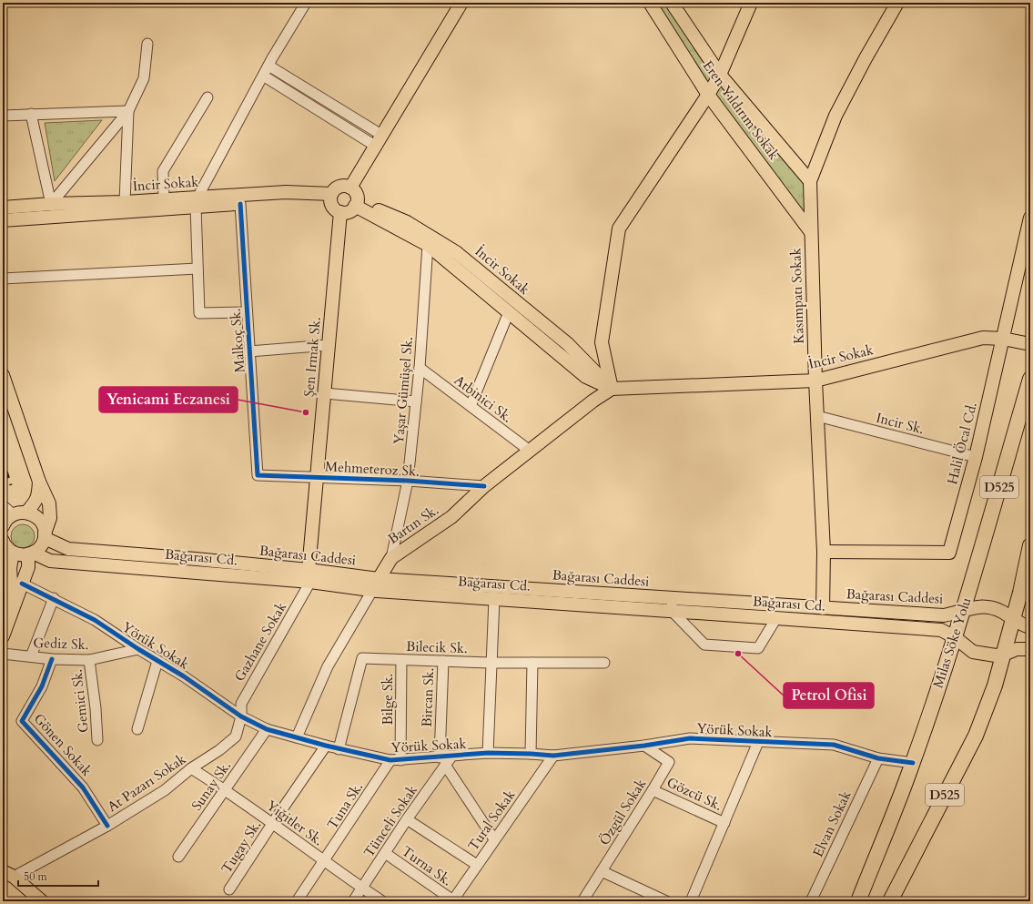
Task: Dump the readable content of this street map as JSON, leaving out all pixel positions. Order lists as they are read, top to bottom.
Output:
{
  "streets": {
    "highway": ["D525", "Milas Söke Yolu"],
    "main road": [
      "Eren Yıldırım Sokak",
      "İncir Sokak",
      "Kasımpatı Sokak",
      "Şen Irmak Sk.",
      "Halil Öcal Cd.",
      "Bartın Sk.",
      "Bağarası Caddesi",
      "Bağarası Cd."
    ],
    "street": [
      "Malkoç Sk.",
      "Yaşar Gümüşel Sk.",
      "Atbinici Sk.",
      "Incir Sk.",
      "Mehmeteroz Sk.",
      "Gazhane Sokak",
      "Gediz Sk.",
      "Yörük Sokak",
      "Bilecik Sk.",
      "Bircan Sk.",
      "Bilge Sk.",
      "Gemici Sk.",
      "Gönen Sokak",
      "At Pazarı Sokak",
      "Sunay Sk.",
      "Gözcü Sk.",
      "Tuna Sk.",
      "Özgül Sokak",
      "Tural Sokak",
      "Tünceli Sokak",
      "Yiğitler Sk.",
      "Elvan Sokak",
      "Tugay Sk.",
      "Turna Sk."
    ]
  },
  "crossings": [
    ["Eren Yıldırım Sokak", "Kasımpatı Sokak"],
    ["İncir Sokak", "Kasımpatı Sokak"],
    ["İncir Sokak", "Malkoç Sk."],
    ["İncir Sokak", "Şen Irmak Sk."],
    ["İncir Sokak", "Yaşar Gümüşel Sk."],
    ["İncir Sokak", "Halil Öcal Cd."],
    ["İncir Sokak", "Bartın Sk."],
    ["Kasımpatı Sokak", "Incir Sk."],
    ["Kasımpatı Sokak", "Halil Öcal Cd."],
    ["Kasımpatı Sokak", "Bağarası Caddesi"],
    ["Malkoç Sk.", "Mehmeteroz Sk."],
    ["Şen Irmak Sk.", "Mehmeteroz Sk."],
    ["Şen Irmak Sk.", "Bağarası Caddesi"],
    ["Şen Irmak Sk.", "Bağarası Cd."],
    ["Şen Irmak Sk.", "Gazhane Sokak"],
    ["Yaşar Gümüşel Sk.", "Atbinici Sk."],
    ["Yaşar Gümüşel Sk.", "Mehmeteroz Sk."],
    ["Yaşar Gümüşel Sk.", "Bartın Sk."],
    ["Atbinici Sk.", "Bartın Sk."],
    ["Incir Sk.", "Halil Öcal Cd."],
    ["Mehmeteroz Sk.", "Bartın Sk."],
    ["D525", "Bağarası Caddesi"],
    ["D525", "Bağarası Cd."],
    ["D525", "Milas Söke Yolu"],
    ["Bartın Sk.", "Bağarası Caddesi"],
    ["Bartın Sk.", "Bağarası Cd."],
    ["Bartın Sk.", "Yörük Sokak"],
    ["Bağarası Caddesi", "Bağarası Cd."],
    ["Bağarası Caddesi", "Gazhane Sokak"],
    ["Bağarası Caddesi", "Milas Söke Yolu"],
    ["Bağarası Cd.", "Gazhane Sokak"],
    ["Bağarası Cd.", "Milas Söke Yolu"],
    ["Gazhane Sokak", "Yörük Sokak"],
    ["Gazhane Sokak", "At Pazarı Sokak"],
    ["Milas Söke Yolu", "Yörük Sokak"],
    ["Gediz Sk.", "Yörük Sokak"],
    ["Gediz Sk.", "Gemici Sk."],
    ["Gediz Sk.", "Gönen Sokak"],
    ["Yörük Sokak", "Bilecik Sk."],
    ["Yörük Sokak", "Bircan Sk."],
    ["Yörük Sokak", "Bilge Sk."],
    ["Yörük Sokak", "At Pazarı Sokak"],
    ["Yörük Sokak", "Sunay Sk."],
    ["Yörük Sokak", "Tuna Sk."],
    ["Yörük Sokak", "Özgül Sokak"],
    ["Yörük Sokak", "Tural Sokak"],
    ["Yörük Sokak", "Tünceli Sokak"],
    ["Yörük Sokak", "Elvan Sokak"],
    ["Yörük Sokak", "Tugay Sk."],
    ["Bilecik Sk.", "Bircan Sk."],
    ["Bilecik Sk.", "Bilge Sk."],
    ["Bircan Sk.", "Tünceli Sokak"],
    ["Gönen Sokak", "At Pazarı Sokak"],
    ["At Pazarı Sokak", "Yiğitler Sk."],
    ["Sunay Sk.", "Yiğitler Sk."],
    ["Gözcü Sk.", "Özgül Sokak"],
    ["Tuna Sk.", "Yiğitler Sk."],
    ["Tural Sokak", "Turna Sk."],
    ["Tünceli Sokak", "Yiğitler Sk."],
    ["Tünceli Sokak", "Turna Sk."],
    ["Yiğitler Sk.", "Tugay Sk."]
  ],
  "places": ["Yenicami Eczanesi", "Petrol Ofisi"],
  "scale_bar": "50 m"
}
